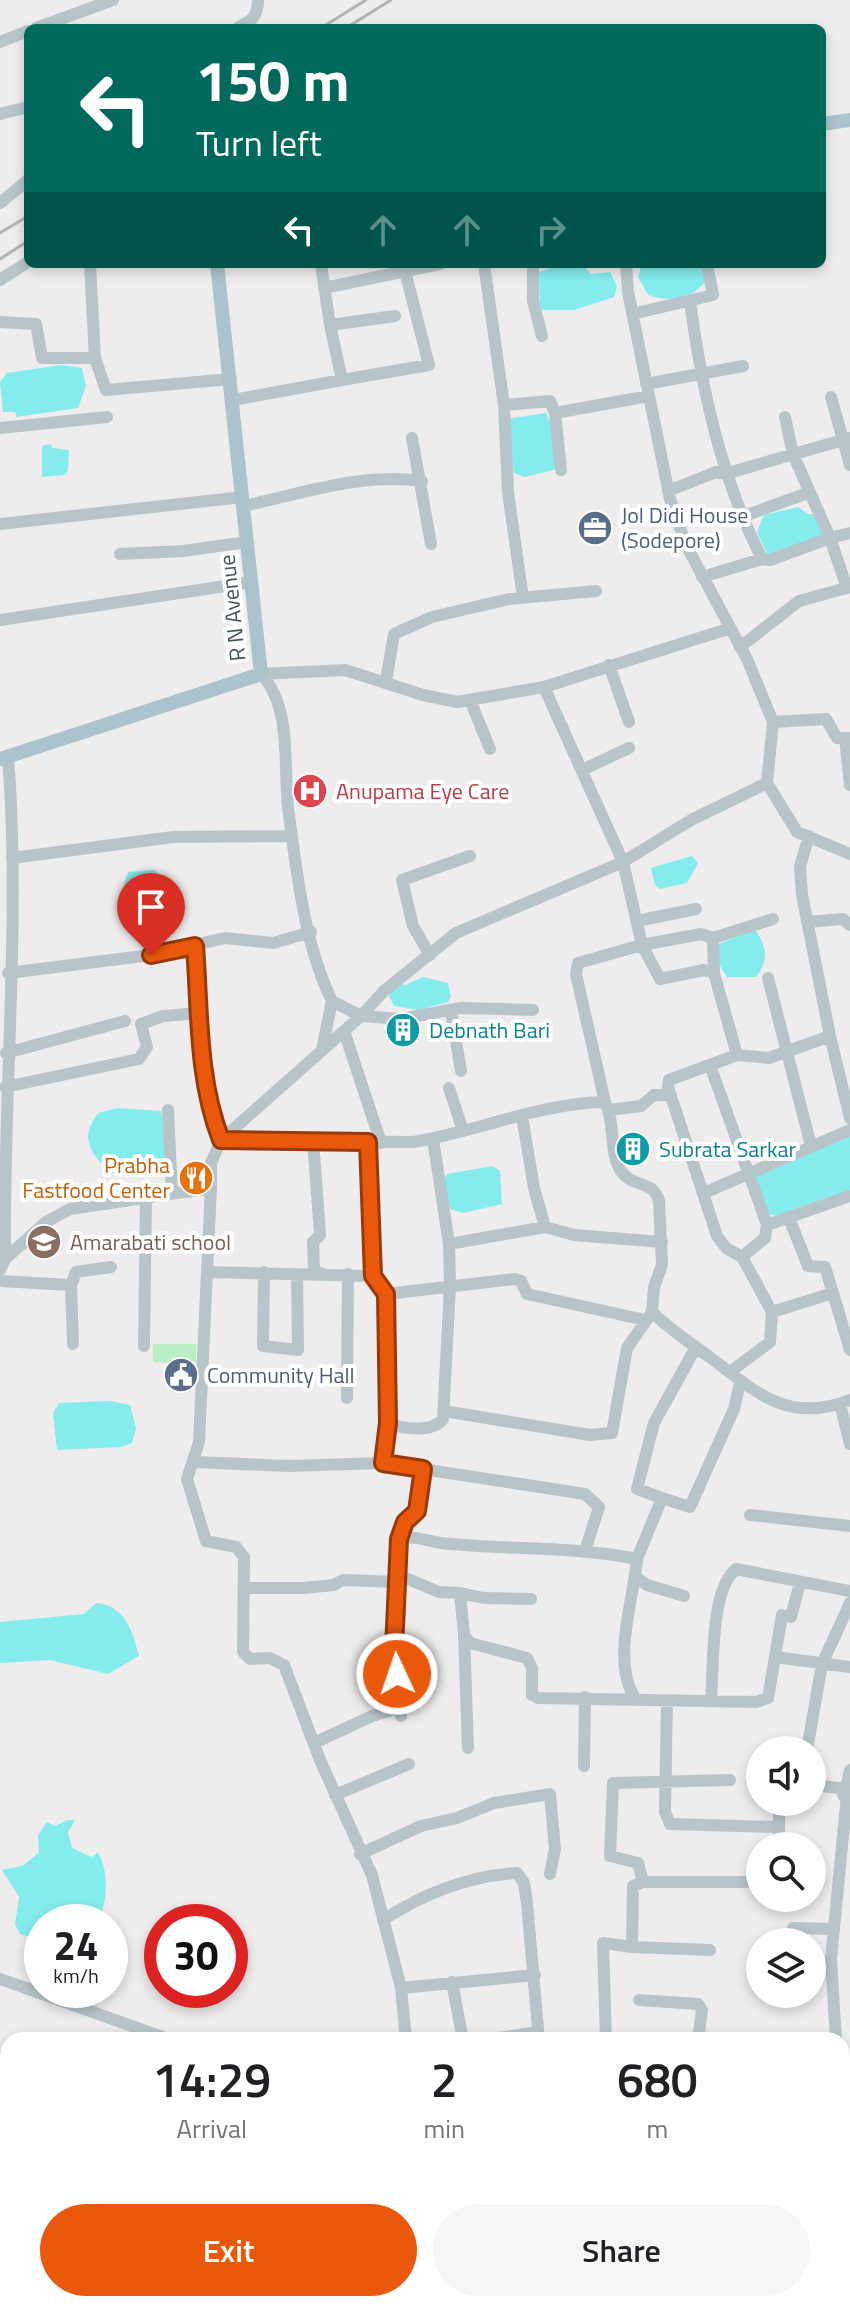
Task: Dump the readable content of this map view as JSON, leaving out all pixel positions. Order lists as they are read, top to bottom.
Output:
{
  "streets": {
    "main road": ["R N Avenue"]
  },
  "places": {
    "office": ["Jol Didi House (Sodepore)"],
    "hospital": ["Anupama Eye Care"],
    "building": ["Debnath Bari", "Subrata Sarkar"],
    "restaurant": ["Prabha Fastfood Center"],
    "school or university": ["Amarabati school"],
    "public building": ["Community Hall"]
  },
  "page": {
    "turn": ["150 m", "Turn left"],
    "speed": "24 km/h",
    "limit": "30",
    "eta": [
      "14:29",
      "Arrival",
      "2",
      "min",
      "680",
      "m"
    ],
    "buttons": ["Exit", "Share"]
  }
}
